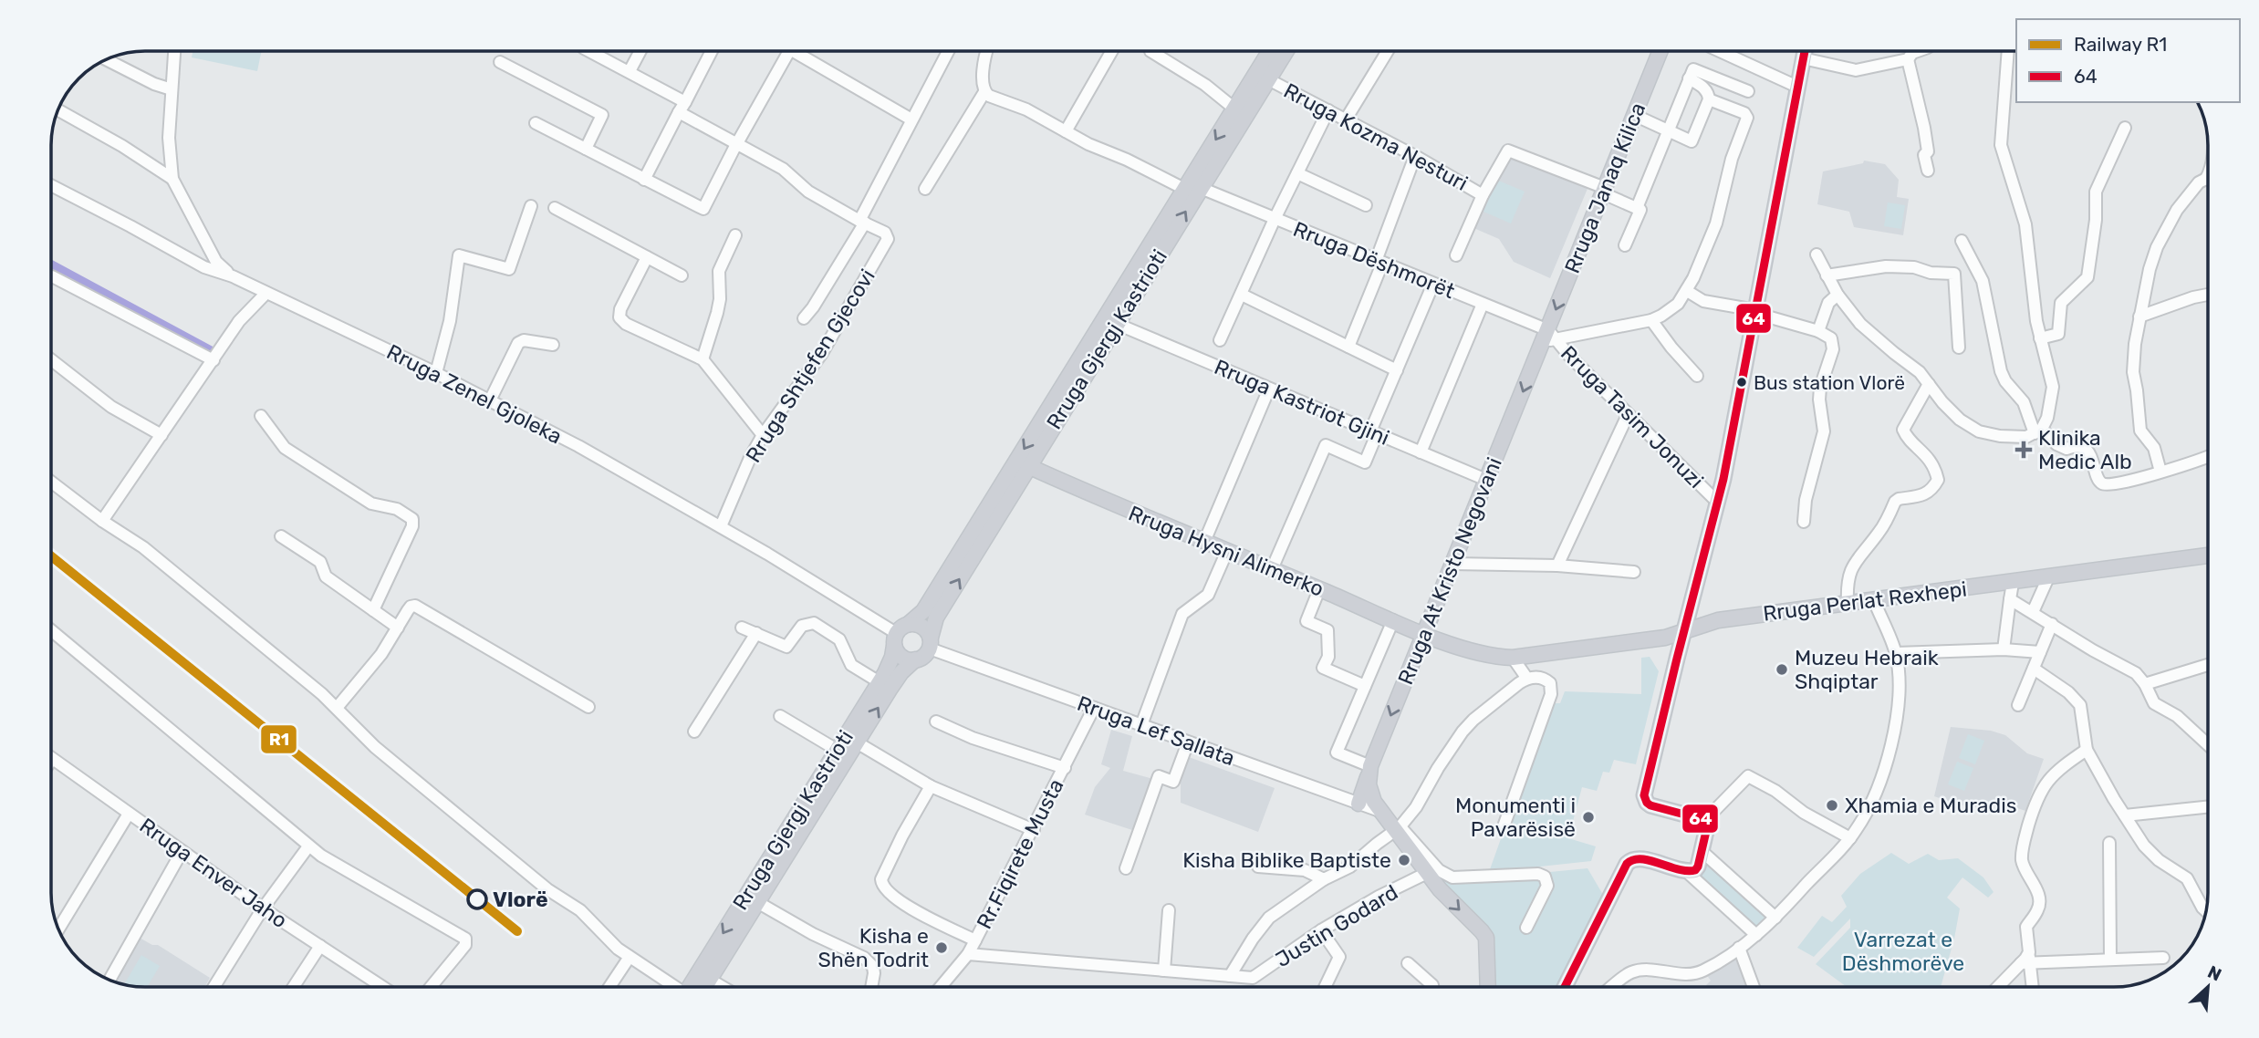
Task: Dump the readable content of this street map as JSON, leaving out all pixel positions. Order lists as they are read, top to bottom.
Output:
{
  "streets": {
    "main road": [
      "Rruga Janaq Kilica",
      "Rruga Gjergj Kastrioti",
      "Rruga Hysni Alimerko",
      "Rruga At Kristo Negovani",
      "Rruga Perlat Rexhepi"
    ],
    "street": [
      "Rruga Kozma Nesturi",
      "Rruga Dëshmorët",
      "Rruga Shtjefen Gjecovi",
      "Rruga Zenel Gjoleka",
      "Rruga Kastriot Gjini",
      "Rruga Tasim Jonuzi",
      "Rruga Lef Sallata",
      "Rr.Fiqirete Musta",
      "Rruga Enver Jaho",
      "Justin Godard"
    ]
  },
  "crossings": [
    ["Rruga Kozma Nesturi", "Rruga Janaq Kilica"],
    ["Rruga Kozma Nesturi", "Rruga Gjergj Kastrioti"],
    ["Rruga Janaq Kilica", "Rruga Dëshmorët"],
    ["Rruga Janaq Kilica", "Rruga Tasim Jonuzi"],
    ["Rruga Janaq Kilica", "Rruga At Kristo Negovani"],
    ["Rruga Dëshmorët", "Rruga Gjergj Kastrioti"],
    ["Rruga Dëshmorët", "Rruga Tasim Jonuzi"],
    ["Rruga Dëshmorët", "Rruga At Kristo Negovani"],
    ["Rruga Gjergj Kastrioti", "Rruga Zenel Gjoleka"],
    ["Rruga Gjergj Kastrioti", "Rruga Kastriot Gjini"],
    ["Rruga Gjergj Kastrioti", "Rruga Hysni Alimerko"],
    ["Rruga Gjergj Kastrioti", "Rruga Lef Sallata"],
    ["Rruga Shtjefen Gjecovi", "Rruga Zenel Gjoleka"],
    ["Rruga Zenel Gjoleka", "Rruga Lef Sallata"],
    ["Rruga Kastriot Gjini", "Rruga At Kristo Negovani"],
    ["Rruga Tasim Jonuzi", "Rruga At Kristo Negovani"],
    ["Rruga Hysni Alimerko", "Rruga At Kristo Negovani"],
    ["Rruga Hysni Alimerko", "Rruga Perlat Rexhepi"],
    ["Rruga At Kristo Negovani", "Rruga Lef Sallata"],
    ["Rruga Lef Sallata", "Rr.Fiqirete Musta"]
  ],
  "one_way": ["Rruga Janaq Kilica", "Rruga At Kristo Negovani"],
  "parks": ["Varrezat e Dëshmorëve"],
  "places": {
    "other": [
      "Bus station Vlorë",
      "Muzeu Hebraik Shqiptar",
      "Xhamia e Muradis",
      "Monumenti i Pavarësisë",
      "Kisha Biblike Baptiste",
      "Vlorë",
      "Kisha e Shën Todrit"
    ],
    "health": ["Klinika Medic Alb"]
  },
  "lines": ["transit line 64", "rail line R1"],
  "legend": ["Railway R1", "64"],
  "north": "top right"
}
